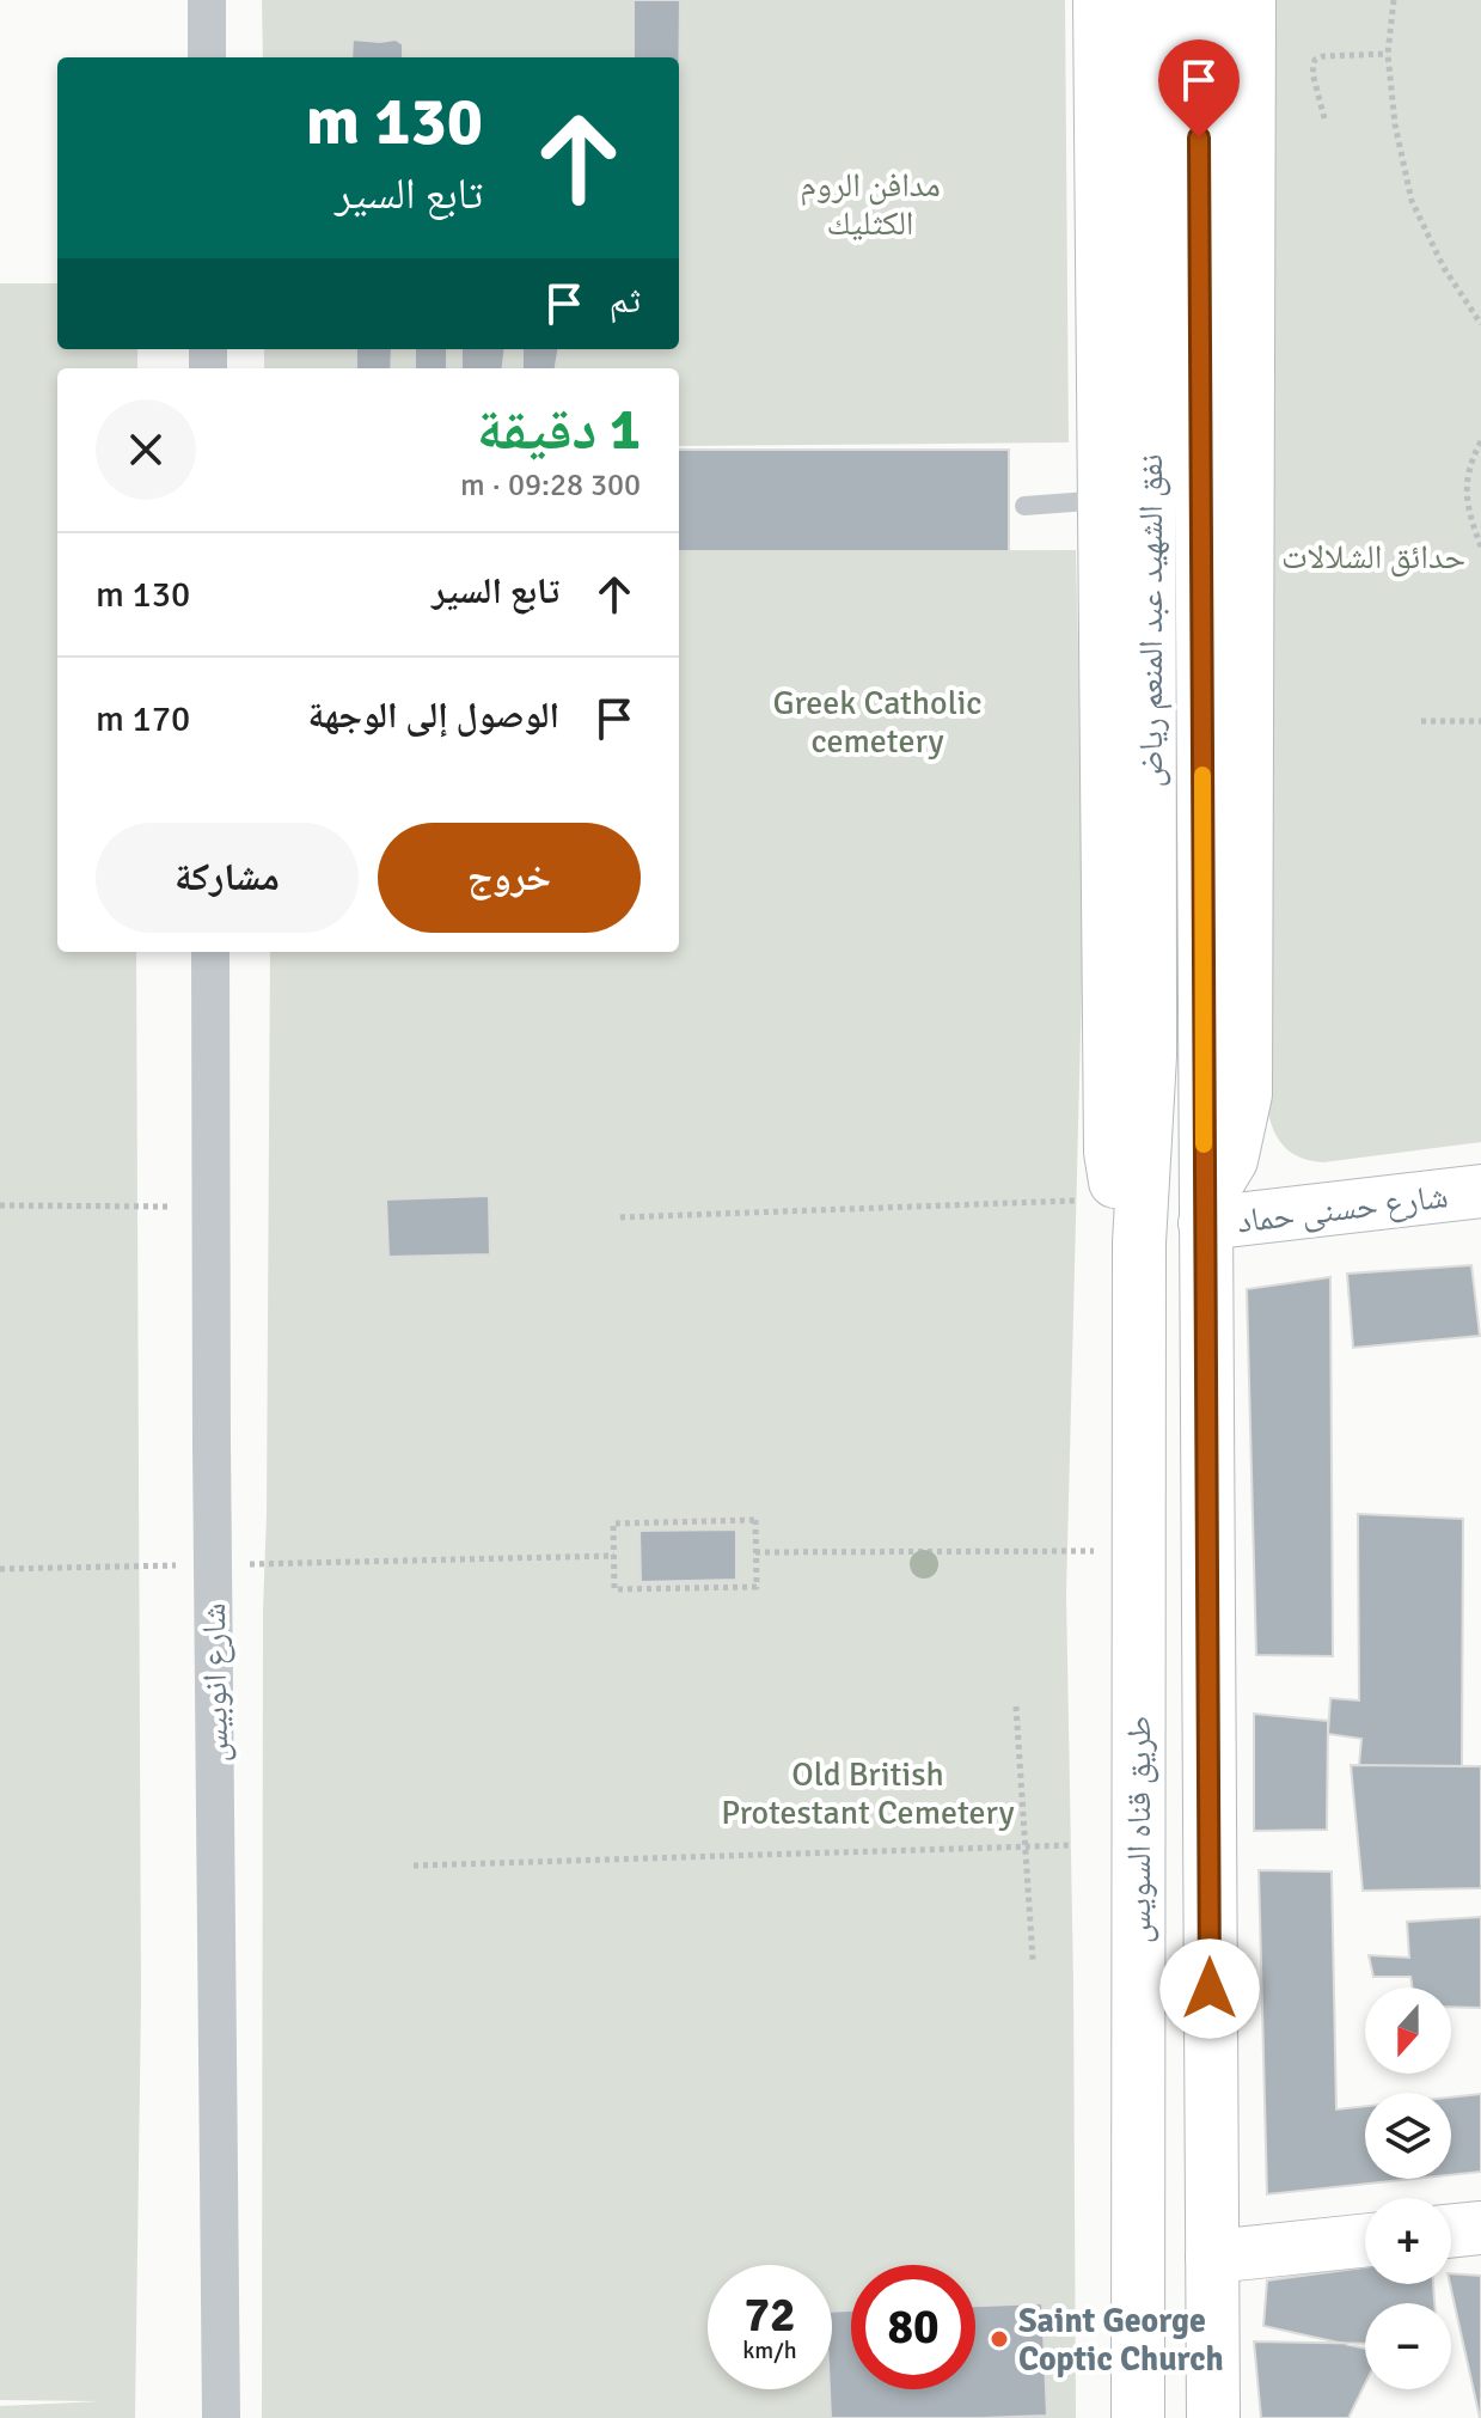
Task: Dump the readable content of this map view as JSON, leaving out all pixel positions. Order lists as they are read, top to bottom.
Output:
{
  "streets": {
    "main road": ["نفق الشهيد عبد المنعم رياض", "شارع حسنى حماد", "طريق قناه السويس"],
    "street": ["شارع انوبيس"]
  },
  "crossings": [
    ["نفق الشهيد عبد المنعم رياض", "شارع حسنى حماد"],
    ["نفق الشهيد عبد المنعم رياض", "طريق قناه السويس"],
    ["شارع حسنى حماد", "طريق قناه السويس"]
  ],
  "parks": [
    "مدافن الروم الكثليك",
    "حدائق الشلالات",
    "Greek Catholic cemetery",
    "Old British Protestant Cemetery"
  ],
  "places": ["Saint George Coptic Church"],
  "north": "bottom",
  "page": {
    "turn": ["130 m", "تابع السير"],
    "then": "ثم",
    "heading": ["1 دقيقة", "300 m · 09:28"],
    "list": [
      {
        "name": "تابع السير",
        "value": "130 m"
      },
      {
        "name": "الوصول إلى الوجهة",
        "value": "170 m"
      }
    ],
    "buttons": ["خروج", "مشاركة"],
    "map_buttons": ["+", "−"],
    "speed": "72 km/h",
    "limit": "80"
  }
}
